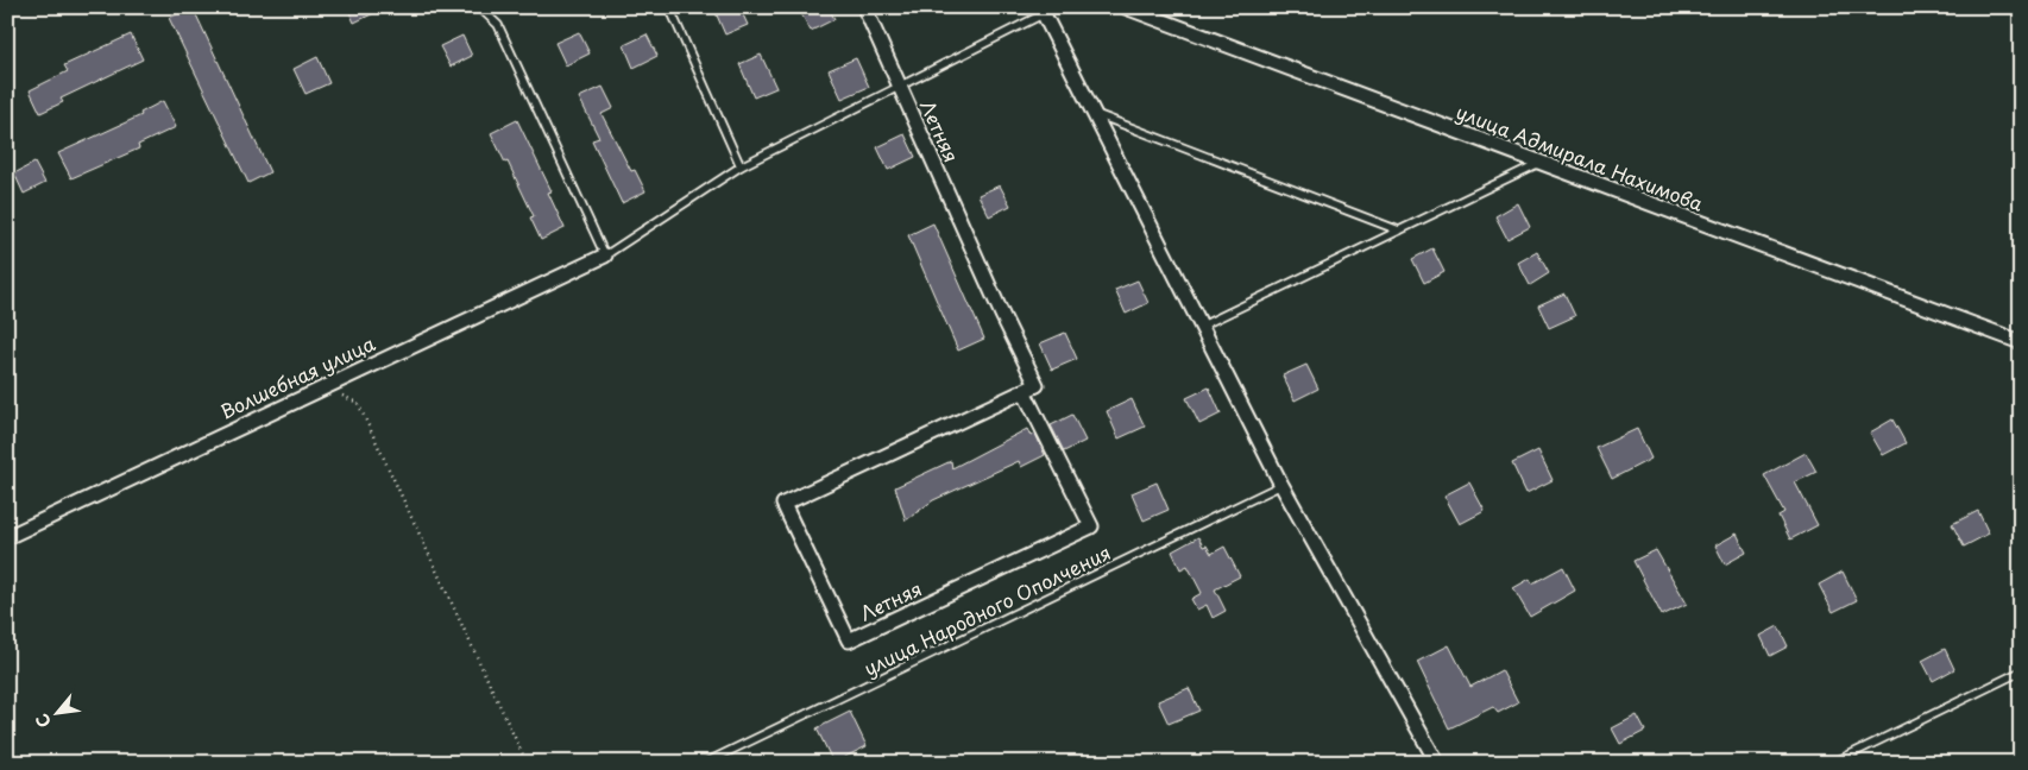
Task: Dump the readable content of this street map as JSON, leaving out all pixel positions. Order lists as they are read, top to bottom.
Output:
{
  "streets": {
    "street": ["Летняя", "улица Адмирала Нахимова", "Волшебная улица"],
    "lane": ["улица Народного Ополчения"]
  },
  "north": "bottom left"
}
